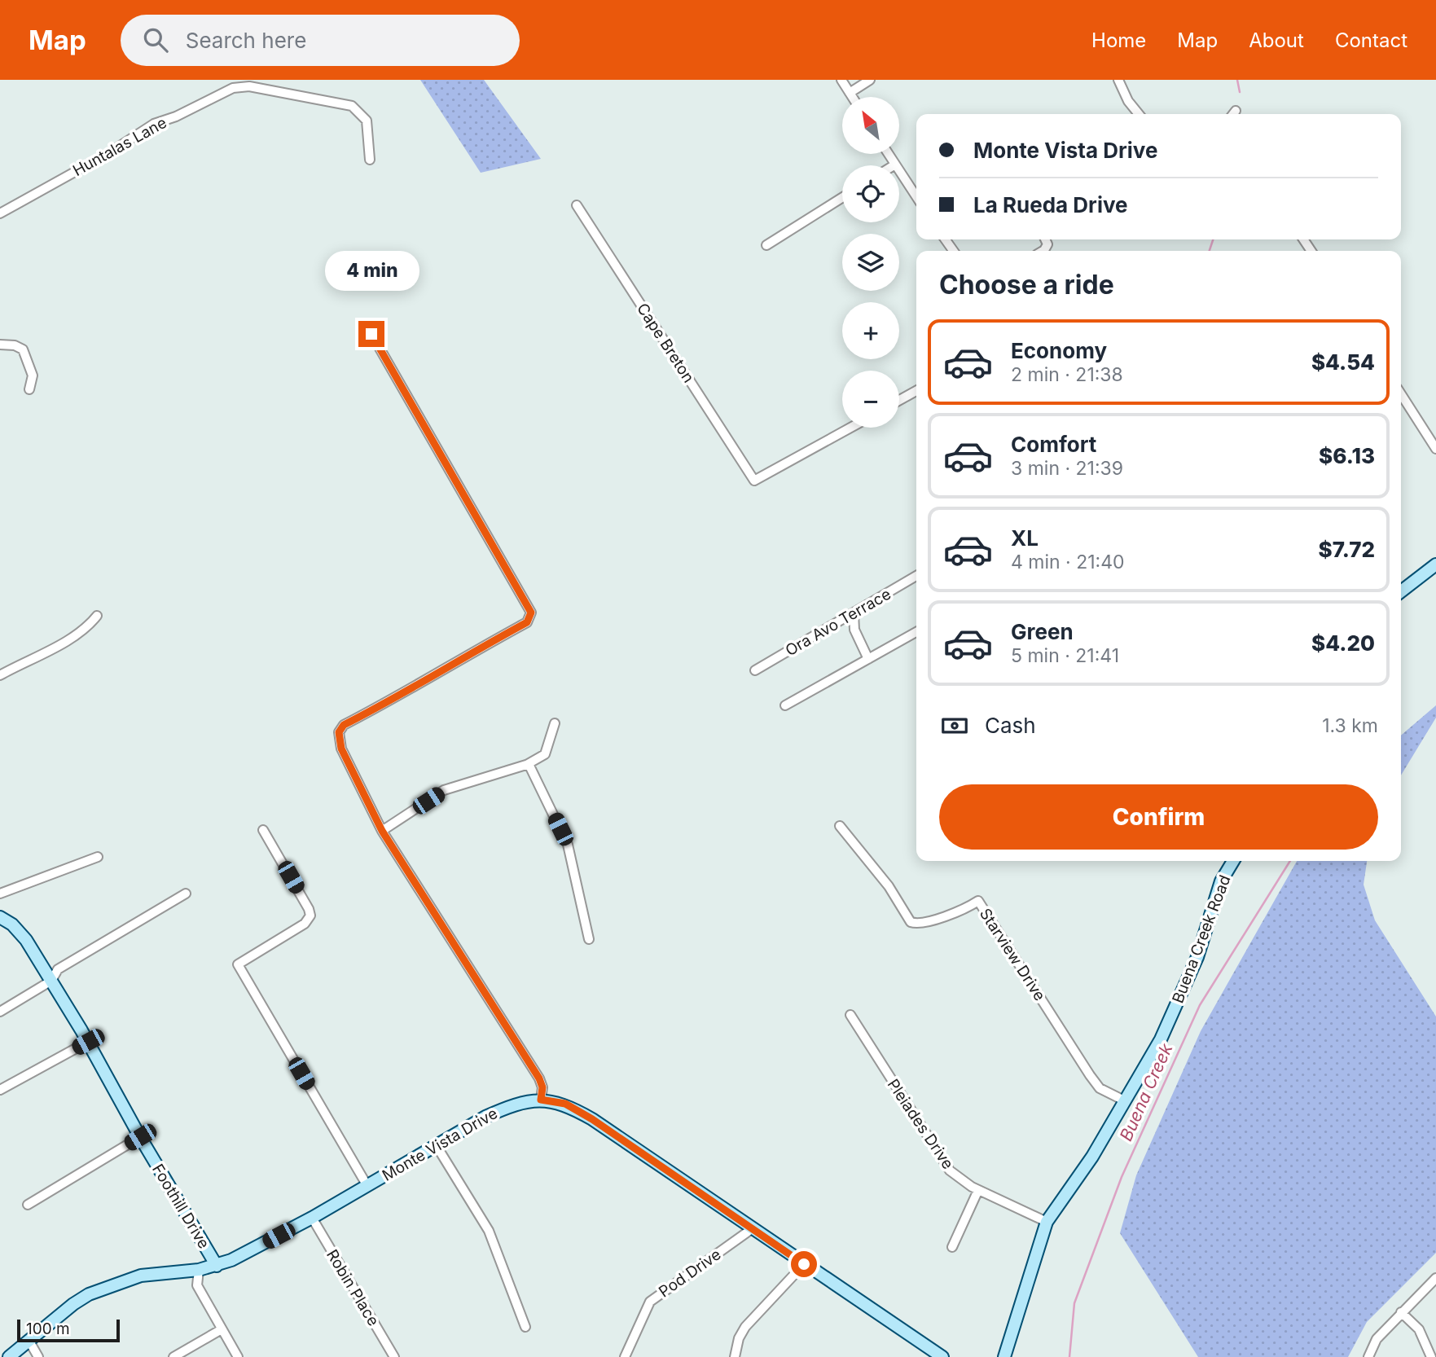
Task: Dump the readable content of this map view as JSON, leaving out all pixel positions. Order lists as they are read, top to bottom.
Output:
{
  "streets": {
    "main road": ["Buena Creek Road", "Monte Vista Drive", "Foothill Drive"],
    "street": [
      "Huntalas Lane",
      "Cape Breton",
      "Ora Avo Terrace",
      "Starview Drive",
      "Pleiades Drive",
      "Pod Drive",
      "Robin Place"
    ]
  },
  "crossings": [
    ["Buena Creek Road", "Starview Drive"],
    ["Buena Creek Road", "Pleiades Drive"],
    ["Monte Vista Drive", "Foothill Drive"],
    ["Monte Vista Drive", "Pod Drive"],
    ["Monte Vista Drive", "Robin Place"]
  ],
  "water": ["Buena Creek"],
  "scale_bar": "100 m",
  "north": "top left",
  "page": {
    "header": "Map",
    "search": "Search here",
    "nav": [
      "Home",
      "Map",
      "About",
      "Contact"
    ],
    "map_buttons": ["+", "−"],
    "banner": ["Monte Vista Drive", "La Rueda Drive"],
    "bubble": "4 min",
    "heading": "Choose a ride",
    "list": [
      {
        "name": "Economy",
        "note": "2 min · 21:38",
        "value": "$4.54"
      },
      {
        "name": "Comfort",
        "note": "3 min · 21:39",
        "value": "$6.13"
      },
      {
        "name": "XL",
        "note": "4 min · 21:40",
        "value": "$7.72"
      },
      {
        "name": "Green",
        "note": "5 min · 21:41",
        "value": "$4.20"
      }
    ],
    "pay": ["Cash", "1.3 km"],
    "buttons": "Confirm",
    "scale": "100 m"
  }
}
